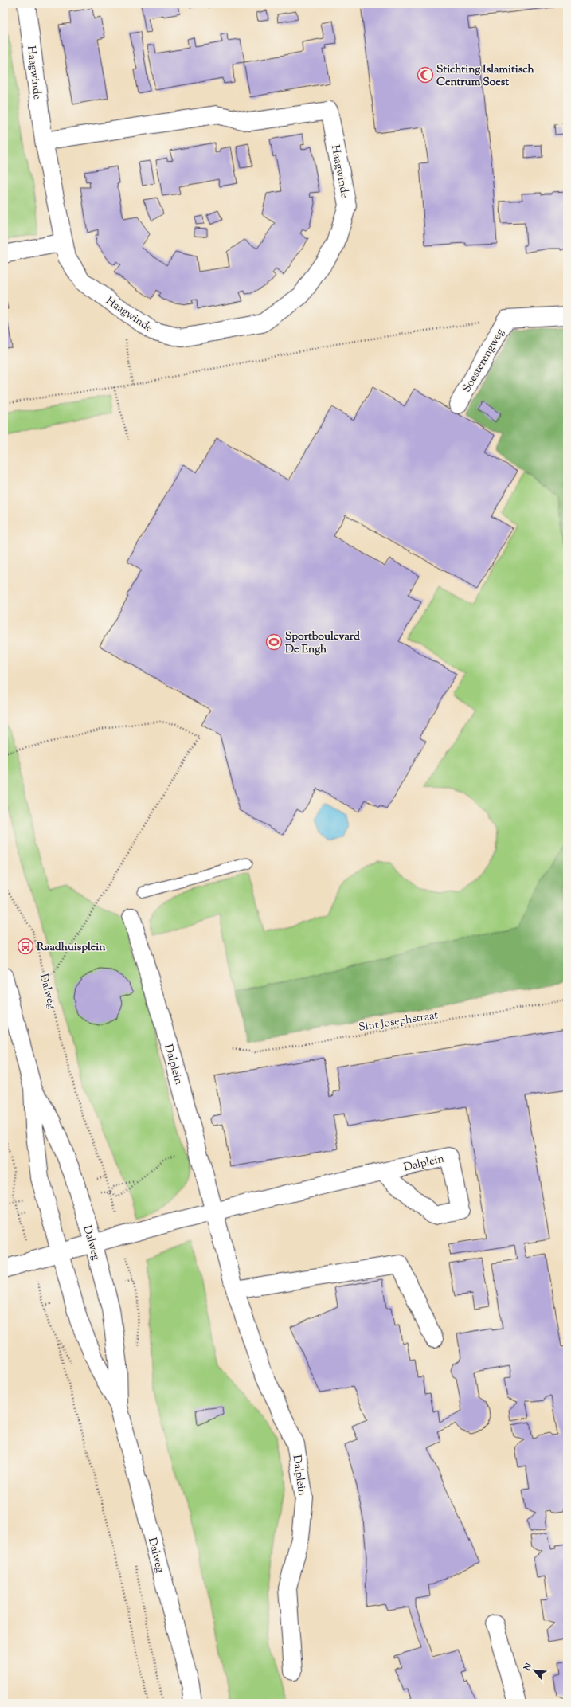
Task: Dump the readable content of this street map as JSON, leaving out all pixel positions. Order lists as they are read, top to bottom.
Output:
{
  "streets": {
    "street": [
      "Haagwinde",
      "Soesterengweg",
      "Dalweg",
      "Dalplein"
    ],
    "path": ["Sint Josephstraat"]
  },
  "places": {
    "mosque": ["Stichting Islamitisch Centrum Soest"],
    "sports": ["Sportboulevard De Engh"],
    "bus stop": ["Raadhuisplein"]
  },
  "north": "top left"
}
